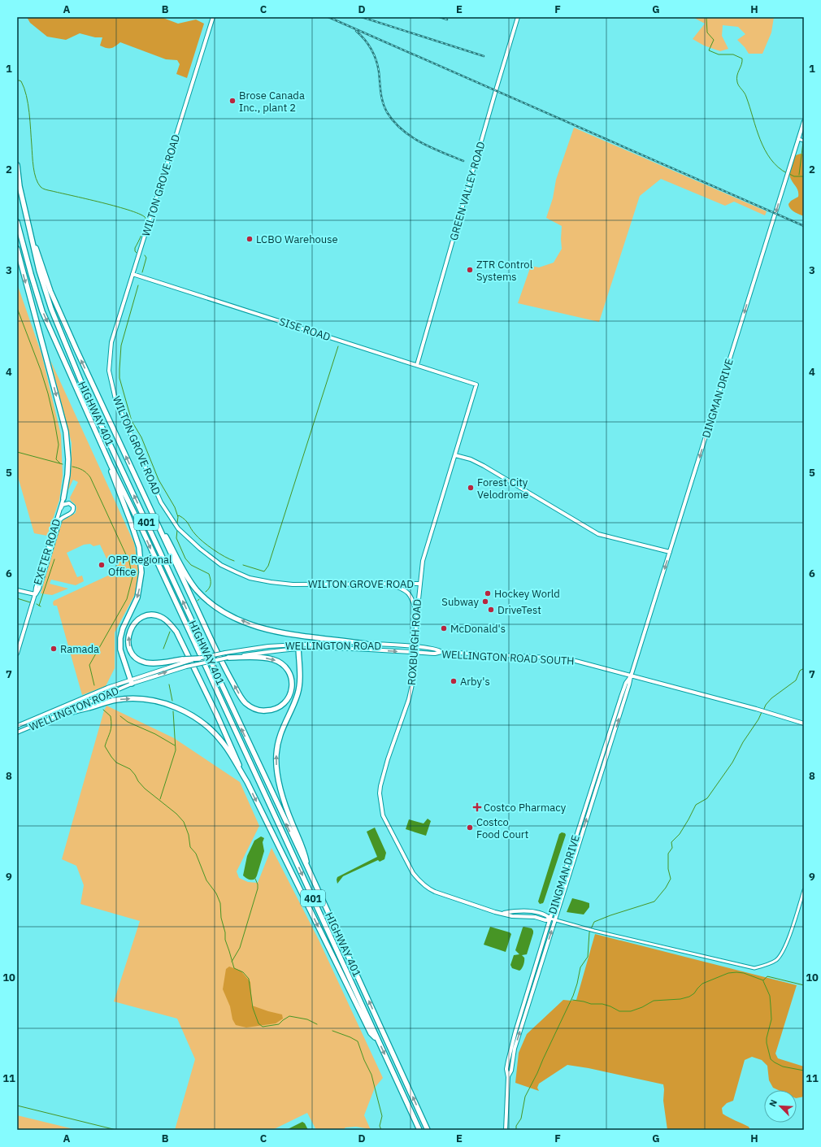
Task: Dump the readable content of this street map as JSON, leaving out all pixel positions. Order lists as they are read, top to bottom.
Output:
{
  "streets": {
    "highway": ["HIGHWAY 401", "401"],
    "main road": [
      "WILTON GROVE ROAD",
      "GREEN VALLEY ROAD",
      "SISE ROAD",
      "DINGMAN DRIVE",
      "EXETER ROAD",
      "ROXBURGH ROAD",
      "WELLINGTON ROAD",
      "WELLINGTON ROAD SOUTH"
    ]
  },
  "crossings": [
    ["WILTON GROVE ROAD", "SISE ROAD"],
    ["WILTON GROVE ROAD", "ROXBURGH ROAD"],
    ["GREEN VALLEY ROAD", "SISE ROAD"],
    ["SISE ROAD", "ROXBURGH ROAD"],
    ["DINGMAN DRIVE", "ROXBURGH ROAD"],
    ["DINGMAN DRIVE", "WELLINGTON ROAD SOUTH"],
    ["ROXBURGH ROAD", "WELLINGTON ROAD"],
    ["ROXBURGH ROAD", "WELLINGTON ROAD SOUTH"],
    ["WELLINGTON ROAD", "WELLINGTON ROAD SOUTH"]
  ],
  "places": {
    "other": [
      "Brose Canada Inc., plant 2",
      "LCBO Warehouse",
      "ZTR Control Systems",
      "Forest City Velodrome",
      "OPP Regional Office",
      "Hockey World",
      "Subway",
      "DriveTest",
      "McDonald's",
      "Ramada",
      "Arby's",
      "Costco Food Court"
    ],
    "health": ["Costco Pharmacy"]
  },
  "north": "top left",
  "grid": {
    "columns": [
      "A",
      "B",
      "C",
      "D",
      "E",
      "F",
      "G",
      "H"
    ],
    "rows": [
      "1",
      "2",
      "3",
      "4",
      "5",
      "6",
      "7",
      "8",
      "9",
      "10",
      "11"
    ]
  }
}
